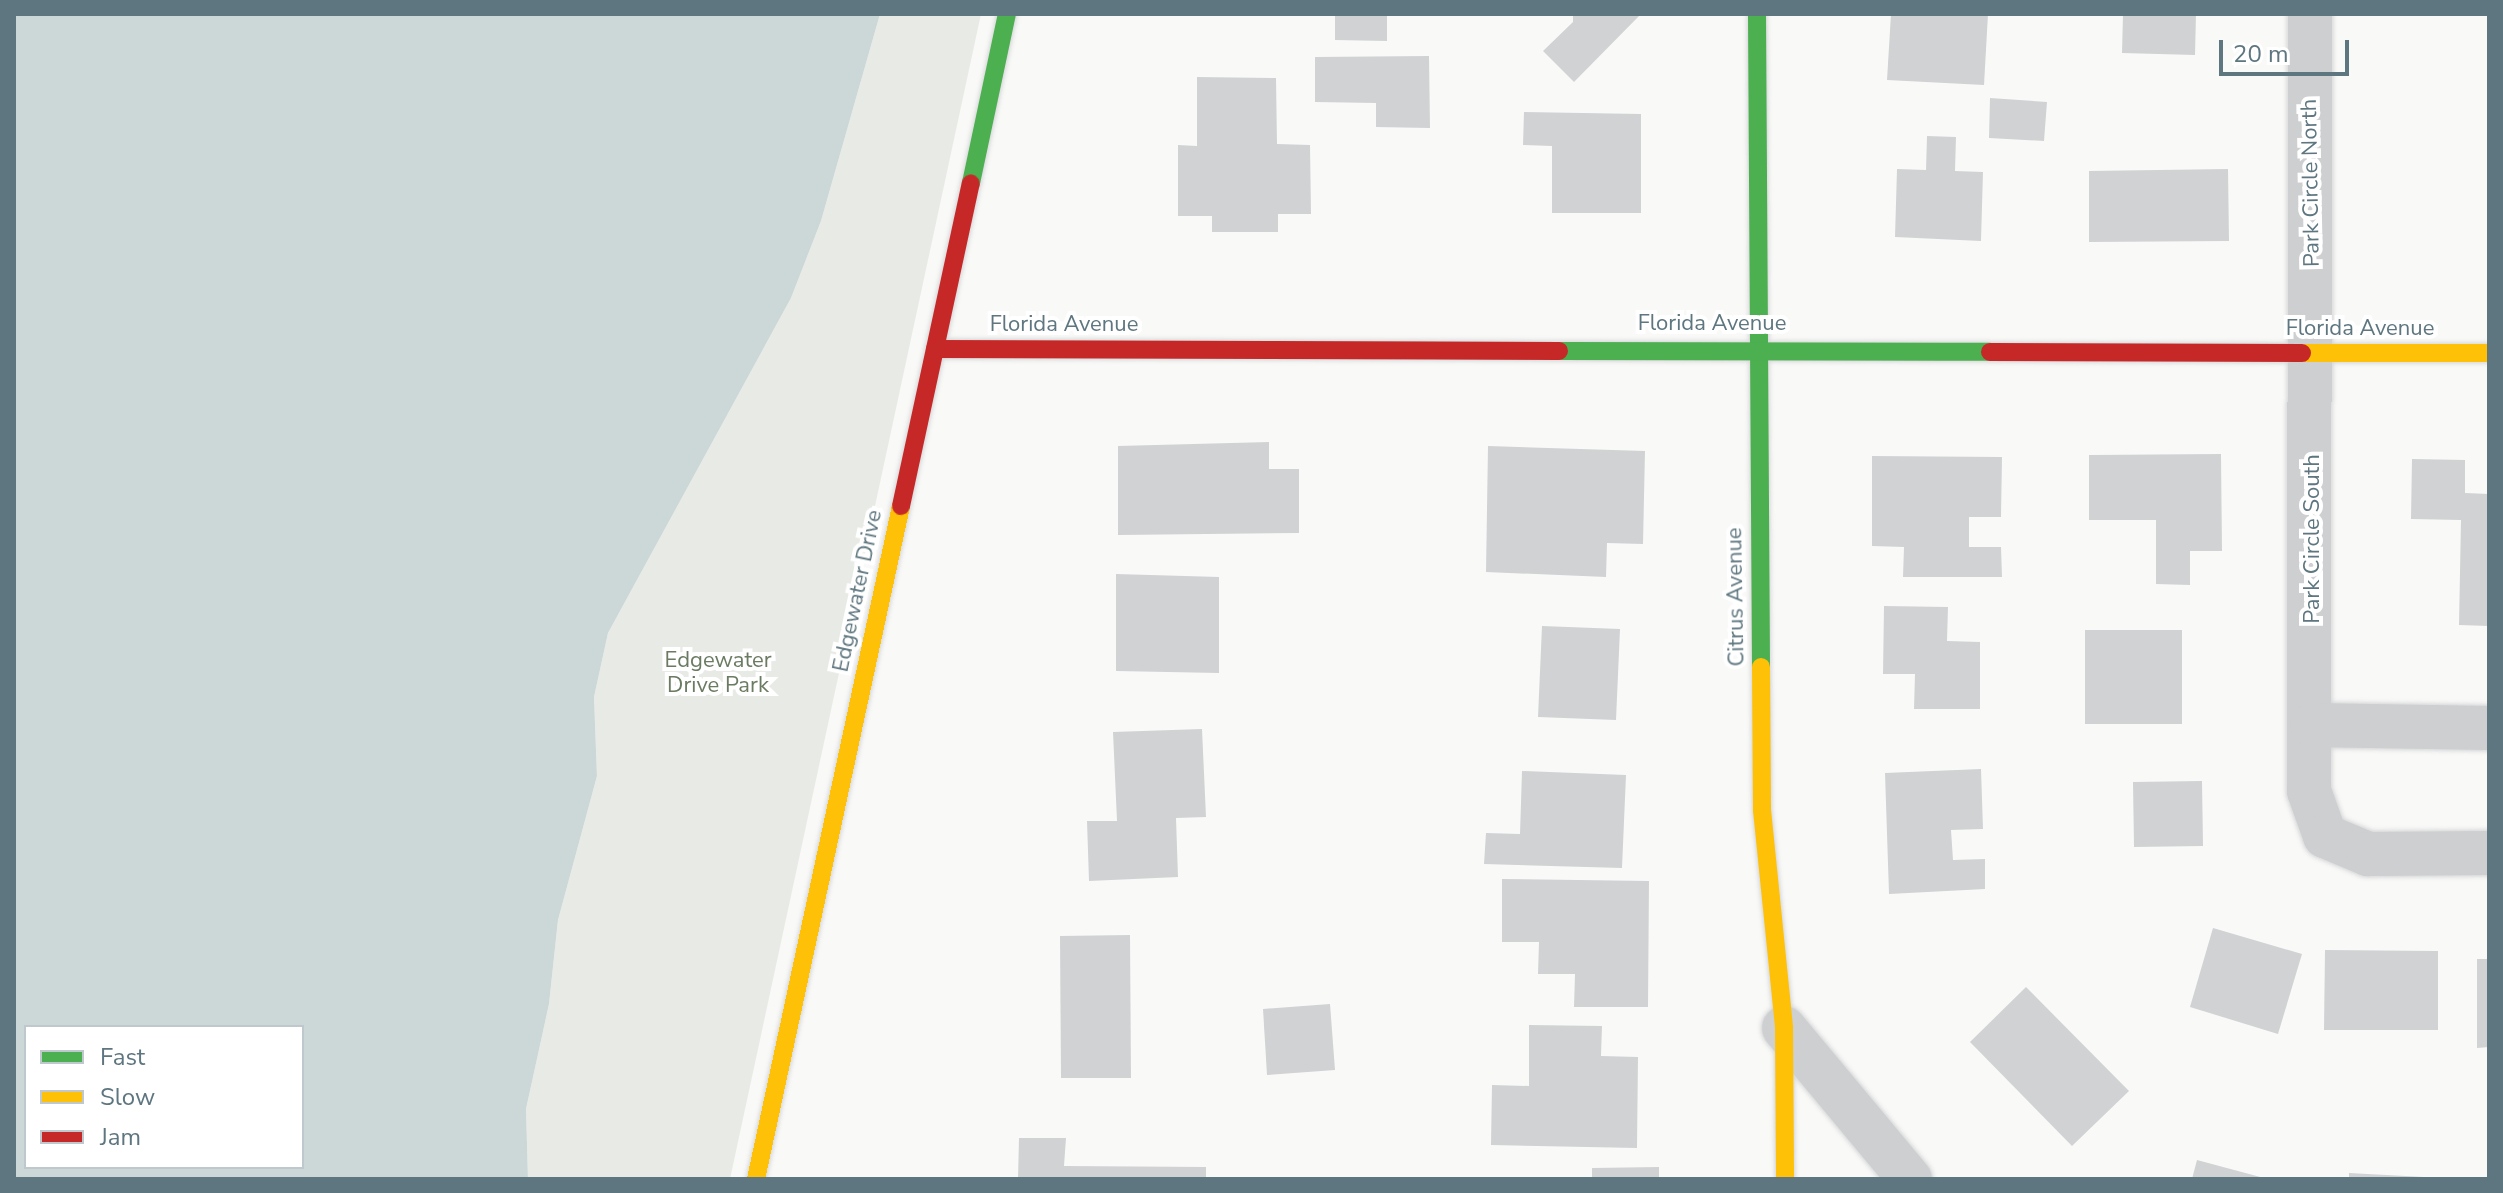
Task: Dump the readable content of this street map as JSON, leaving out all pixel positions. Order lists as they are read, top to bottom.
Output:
{
  "streets": {
    "street": [
      "Park Circle North",
      "Florida Avenue",
      "Park Circle South",
      "Edgewater Drive",
      "Citrus Avenue"
    ]
  },
  "crossings": [
    ["Park Circle North", "Florida Avenue"],
    ["Park Circle North", "Park Circle South"],
    ["Florida Avenue", "Park Circle South"],
    ["Florida Avenue", "Edgewater Drive"],
    ["Florida Avenue", "Citrus Avenue"]
  ],
  "parks": ["Edgewater Drive Park"],
  "legend": ["Fast", "Slow", "Jam"],
  "scale_bar": "20 m"
}
